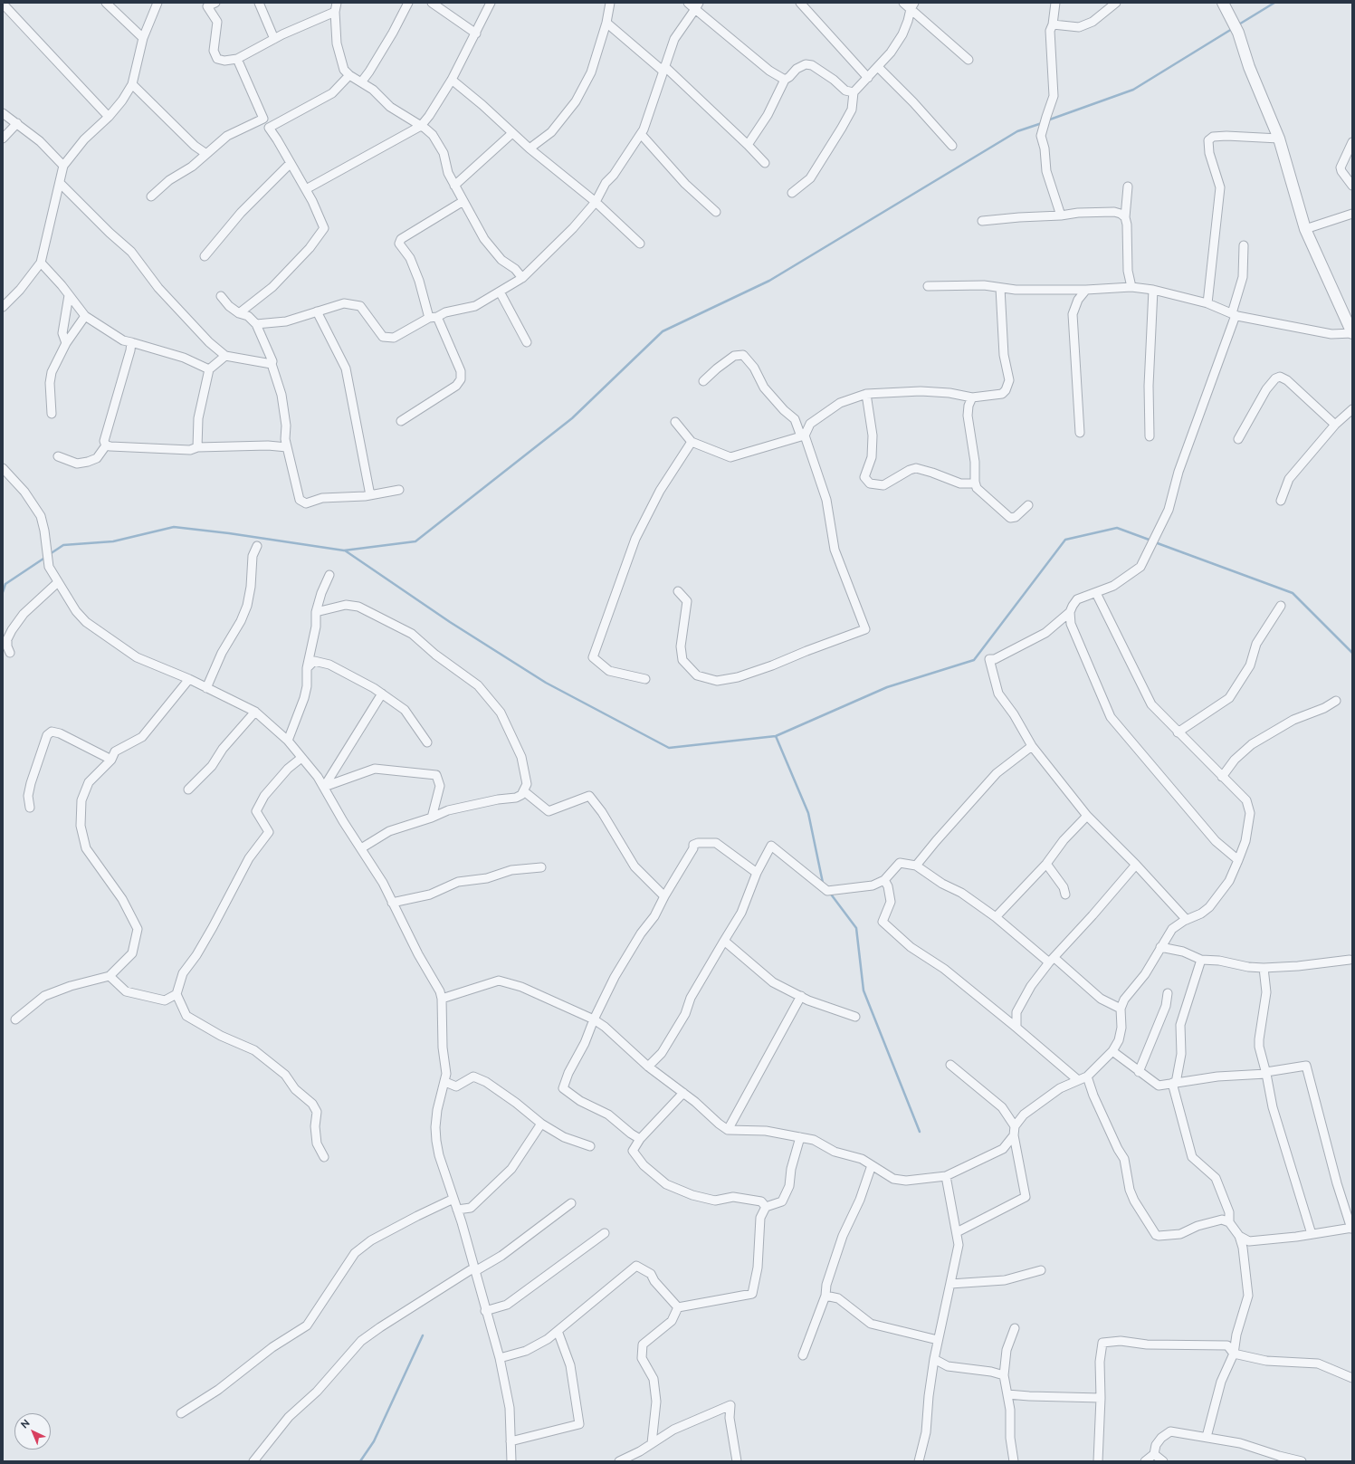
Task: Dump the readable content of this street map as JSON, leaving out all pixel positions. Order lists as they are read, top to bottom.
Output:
{
  "north": "top left"
}
